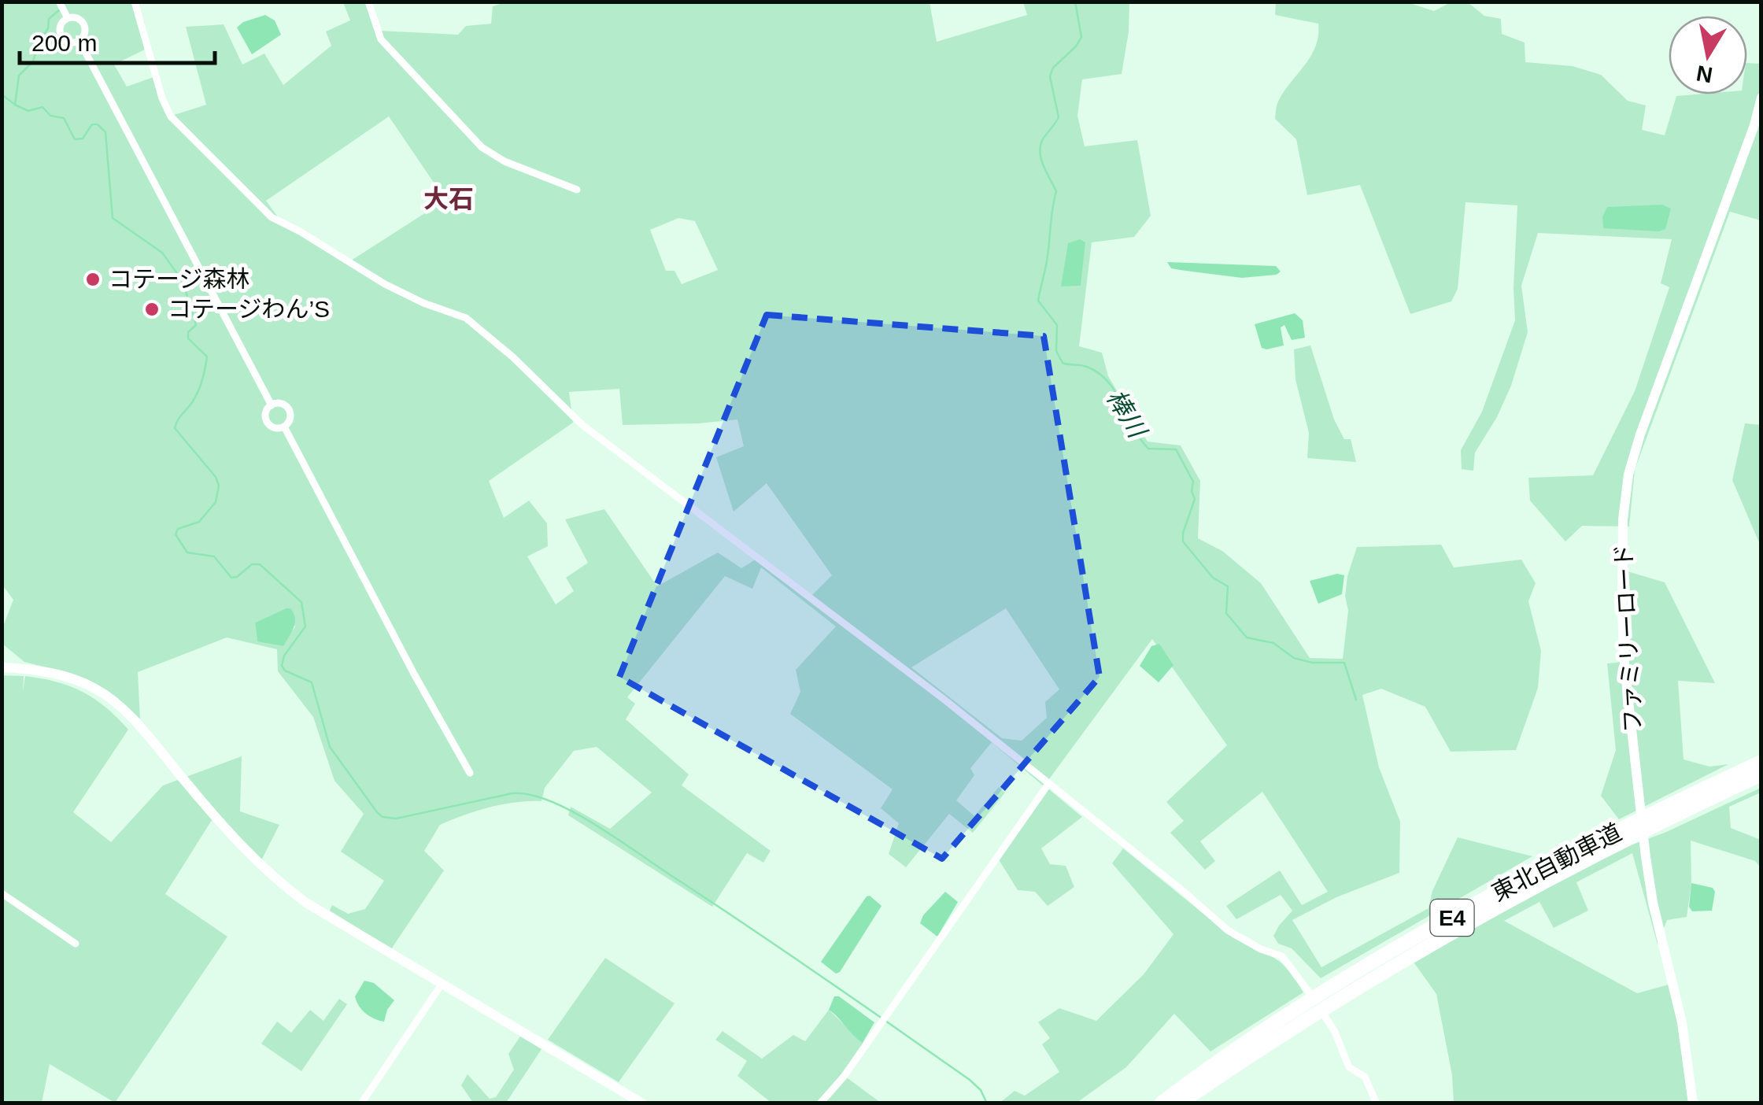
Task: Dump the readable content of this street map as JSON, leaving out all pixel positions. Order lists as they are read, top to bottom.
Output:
{
  "streets": {
    "highway": ["東北自動車道", "E4"],
    "street": ["ファミリーロード"]
  },
  "districts": ["大石"],
  "water": ["棒川"],
  "places": ["コテージ森林", "コテージわん’S"],
  "scale_bar": "200 m",
  "north": "bottom"
}
